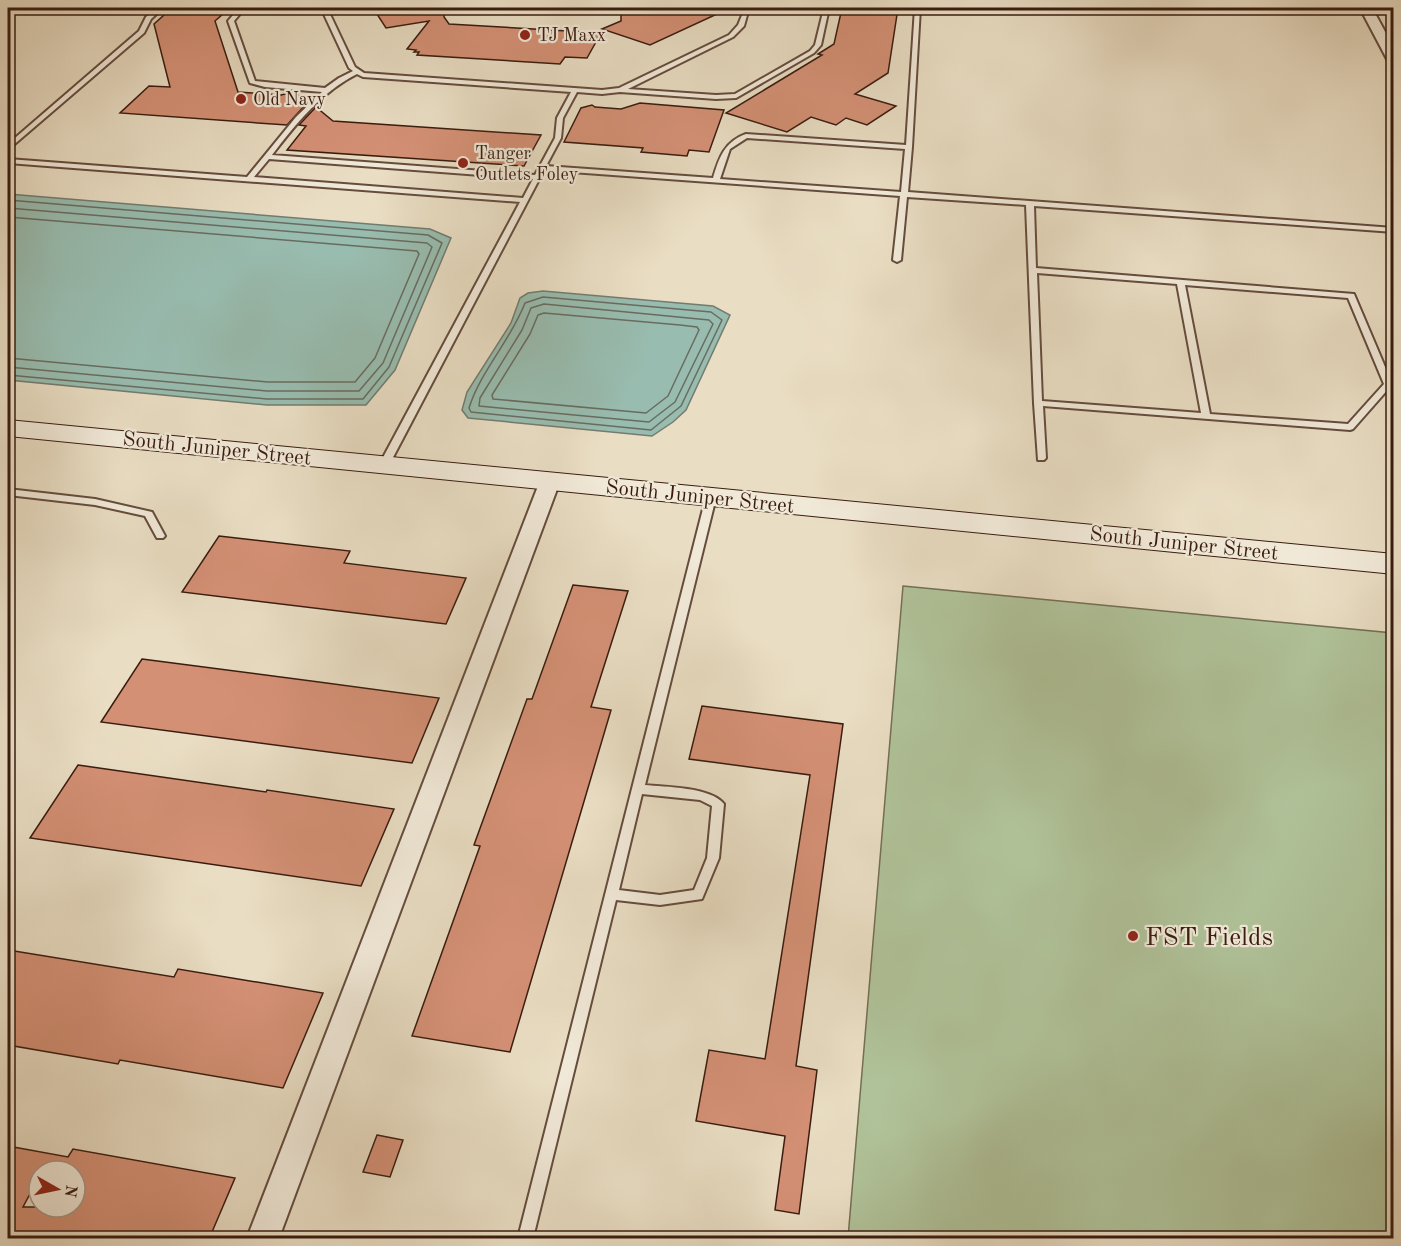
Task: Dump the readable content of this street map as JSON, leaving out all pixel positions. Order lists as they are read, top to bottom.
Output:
{
  "streets": {
    "street": ["South Juniper Street"]
  },
  "places": [
    "TJ Maxx",
    "Old Navy",
    "Tanger Outlets Foley",
    "FST Fields"
  ],
  "north": "right"
}
